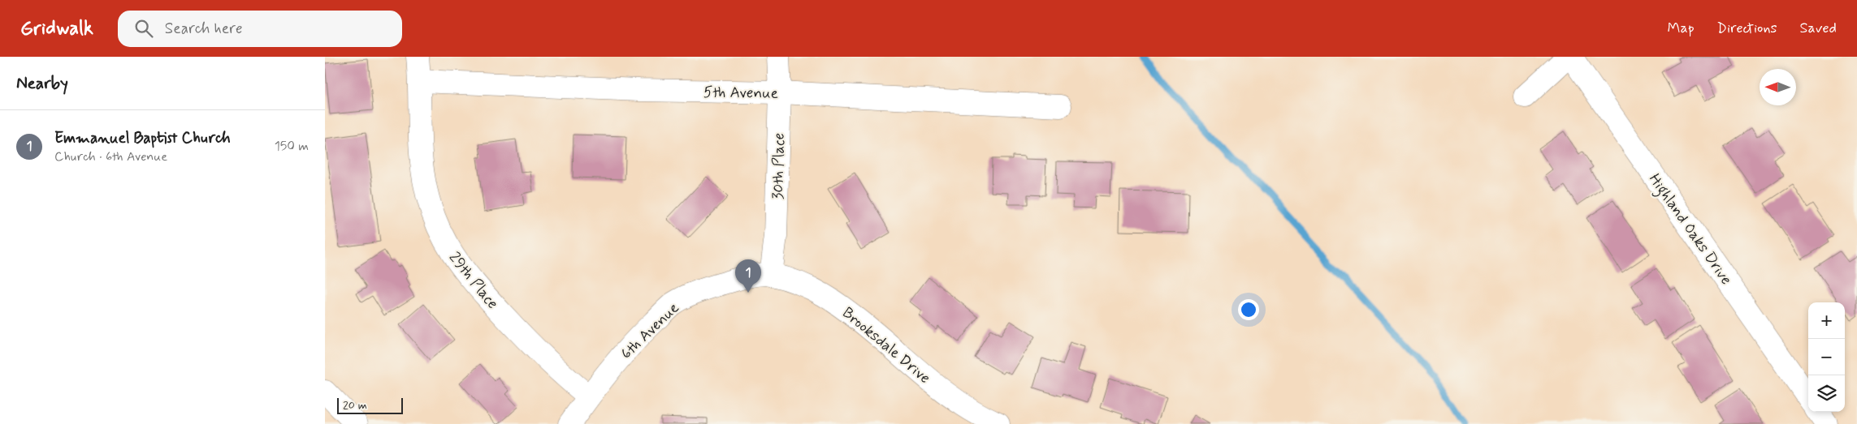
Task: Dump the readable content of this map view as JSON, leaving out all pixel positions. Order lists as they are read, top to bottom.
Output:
{
  "streets": {
    "street": [
      "5th Avenue",
      "30th Place",
      "Highland Oaks Drive",
      "29th Place",
      "6th Avenue",
      "Brooksdale Drive"
    ]
  },
  "crossings": [
    ["5th Avenue", "30th Place"],
    ["5th Avenue", "29th Place"],
    ["30th Place", "6th Avenue"],
    ["30th Place", "Brooksdale Drive"],
    ["29th Place", "6th Avenue"],
    ["6th Avenue", "Brooksdale Drive"]
  ],
  "scale_bar": "20 m",
  "north": "left",
  "page": {
    "header": "Gridwalk",
    "search": "Search here",
    "nav": ["Map", "Directions", "Saved"],
    "heading": "Nearby",
    "list": [
      {
        "mark": "1",
        "name": "Emmanuel Baptist Church",
        "note": "Church · 6th Avenue",
        "value": "150 m"
      }
    ],
    "pins": "1",
    "map_buttons": ["+", "−"],
    "scale": "20 m"
  }
}
